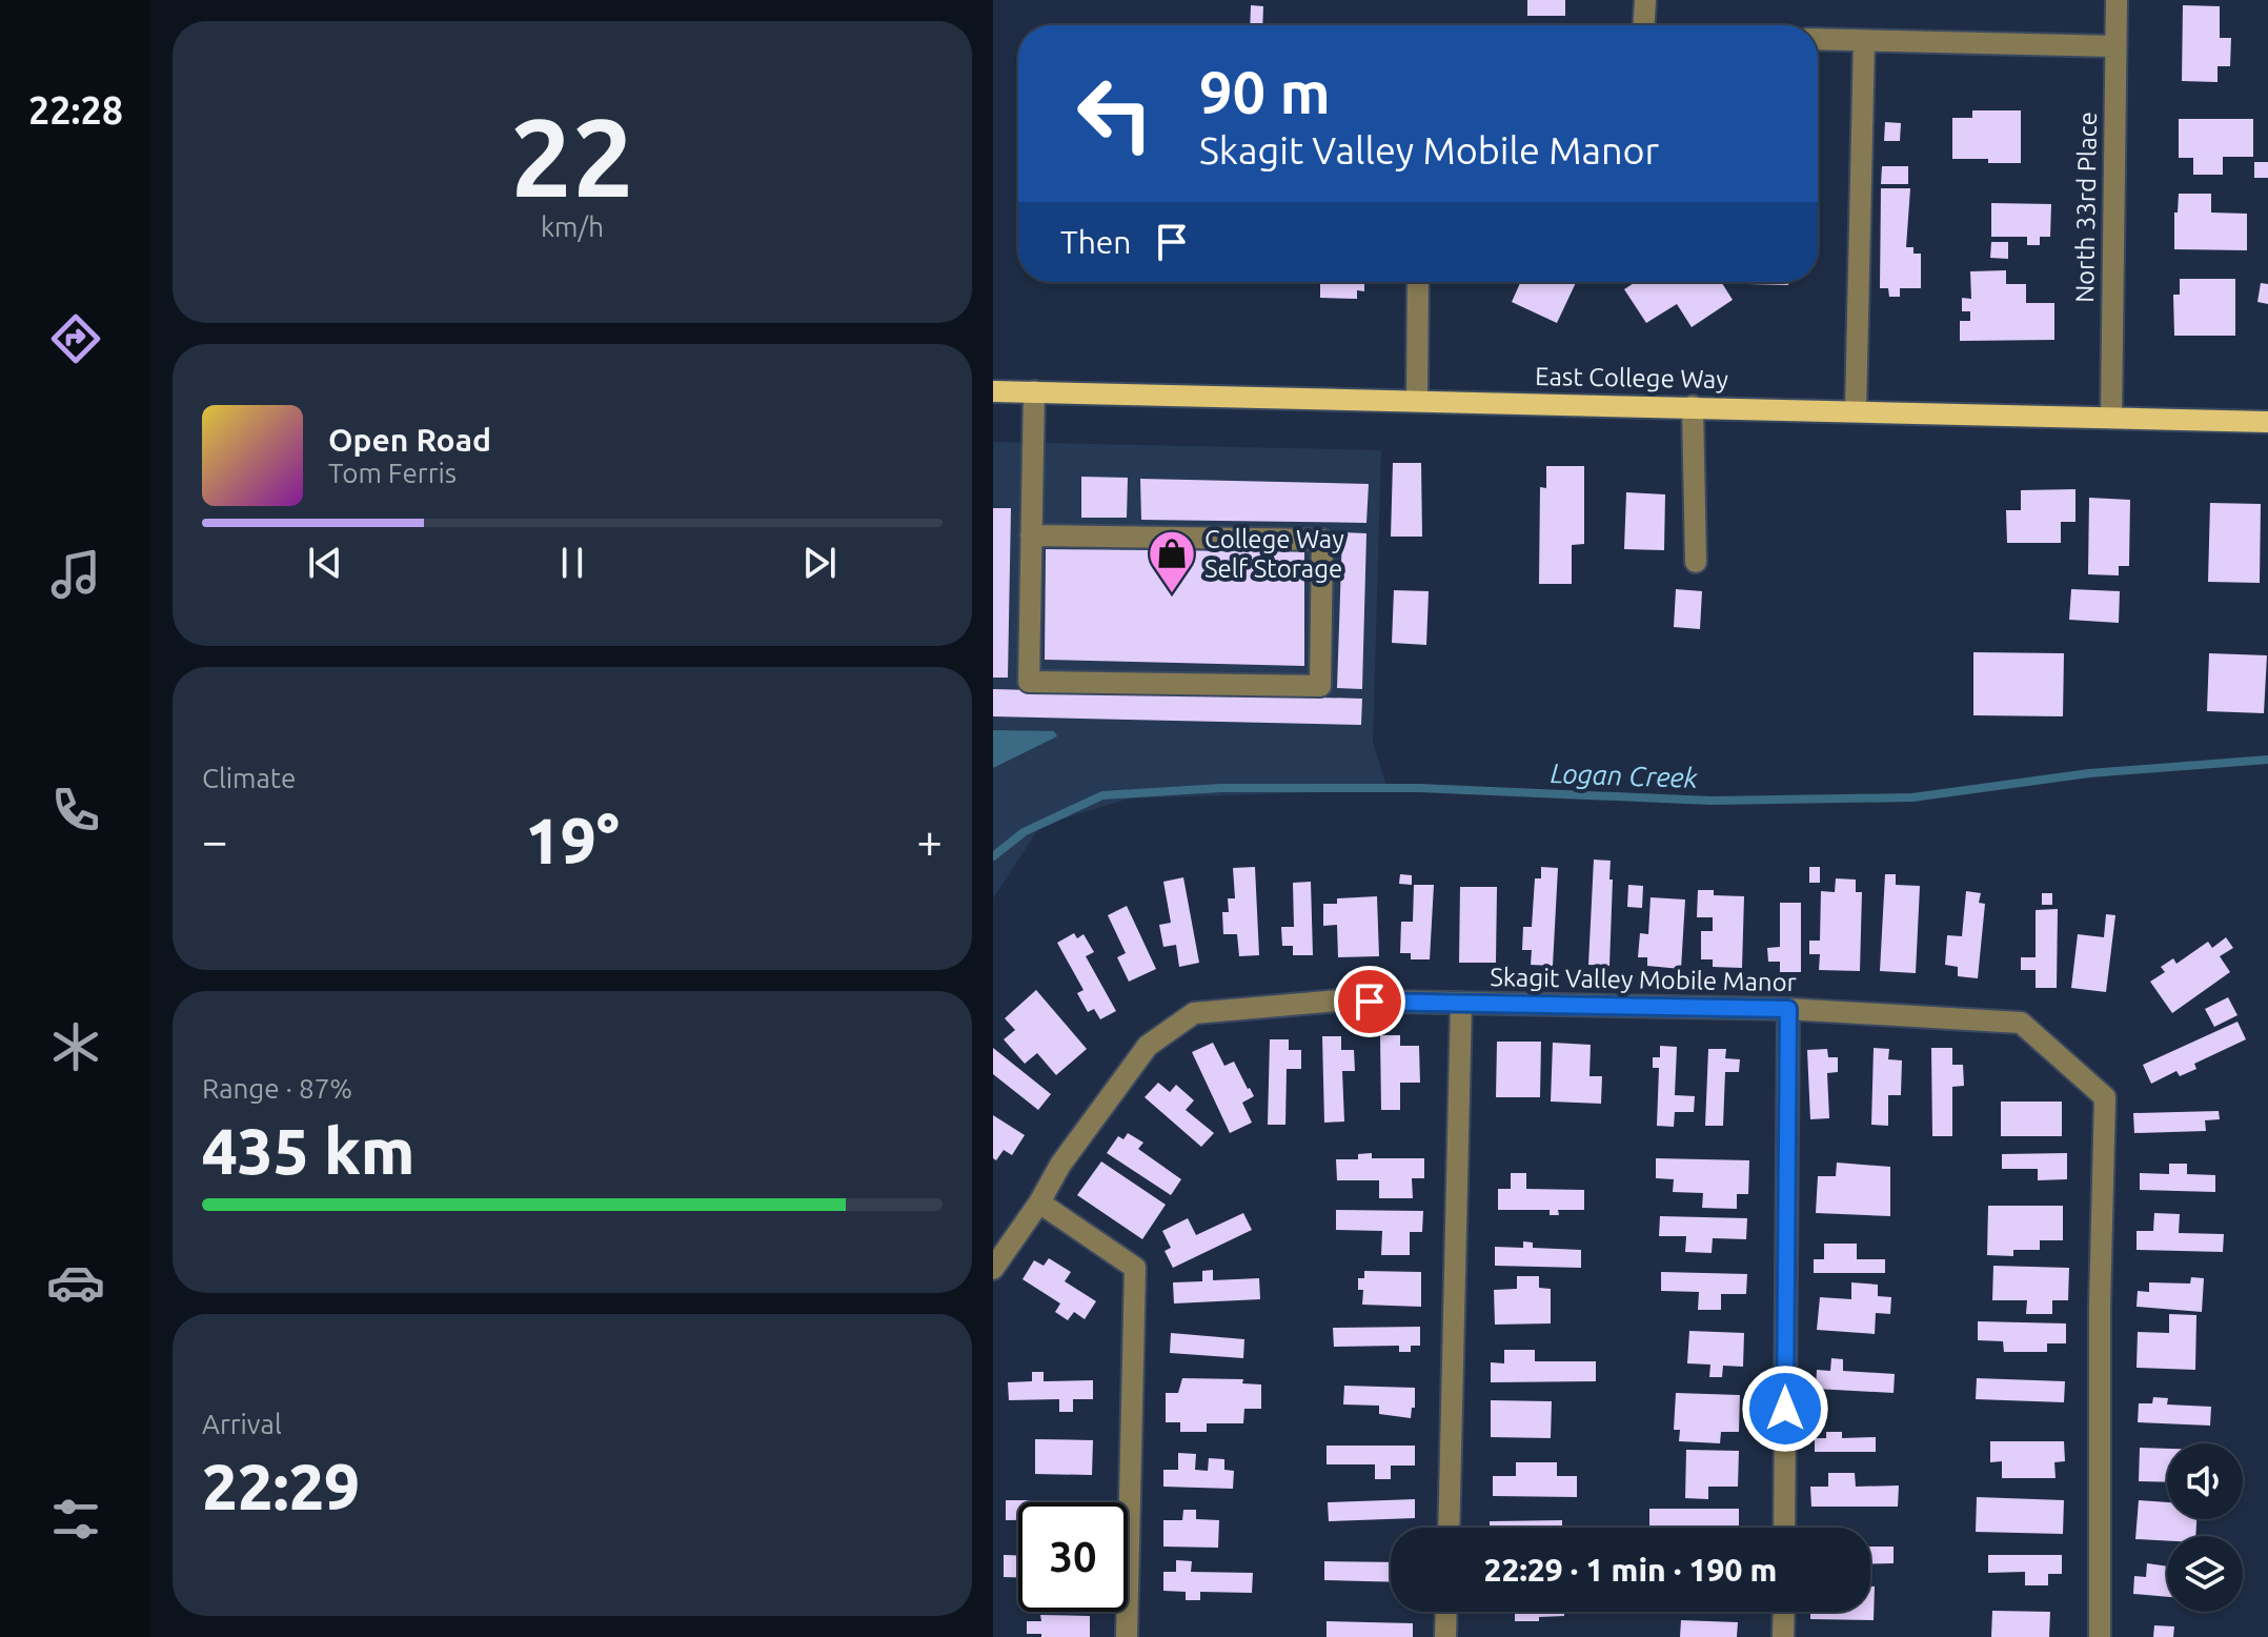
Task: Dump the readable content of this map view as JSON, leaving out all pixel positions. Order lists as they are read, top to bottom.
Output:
{
  "streets": {
    "main road": ["East College Way"],
    "street": ["North 33rd Place", "Skagit Valley Mobile Manor"]
  },
  "crossings": [
    ["North 33rd Place", "East College Way"]
  ],
  "water": ["Logan Creek"],
  "places": {
    "shop": ["College Way Self Storage"]
  },
  "page": {
    "tabs": "22:28",
    "tile": [
      ["22", "km/h"],
      "Climate",
      ["Range · 87%", "435 km"],
      ["Arrival", "22:29"]
    ],
    "turn": ["90 m", "Skagit Valley Mobile Manor"],
    "then": "Then",
    "song": ["Open Road", "Tom Ferris"],
    "heat": ["−", "19°", "+"],
    "limit": "30",
    "trip": "22:29 · 1 min · 190 m"
  }
}
